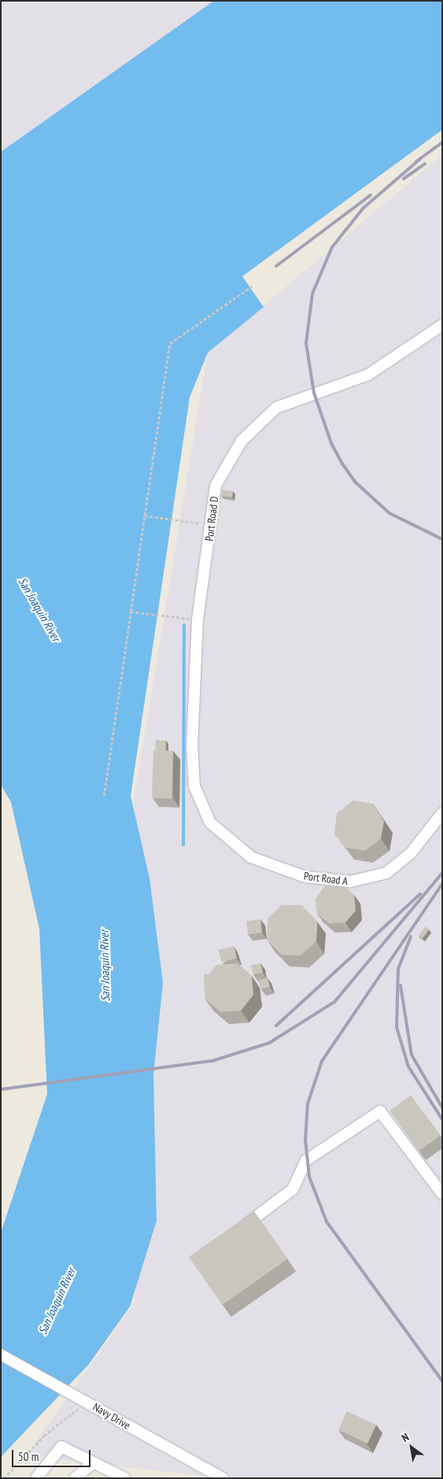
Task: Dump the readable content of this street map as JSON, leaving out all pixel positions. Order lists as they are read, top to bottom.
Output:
{
  "streets": {
    "street": ["Port Road D", "Port Road A", "Navy Drive"]
  },
  "crossings": [
    ["Port Road D", "Port Road A"]
  ],
  "water": ["San Joaquin River"],
  "scale_bar": "50 m",
  "north": "top left"
}
